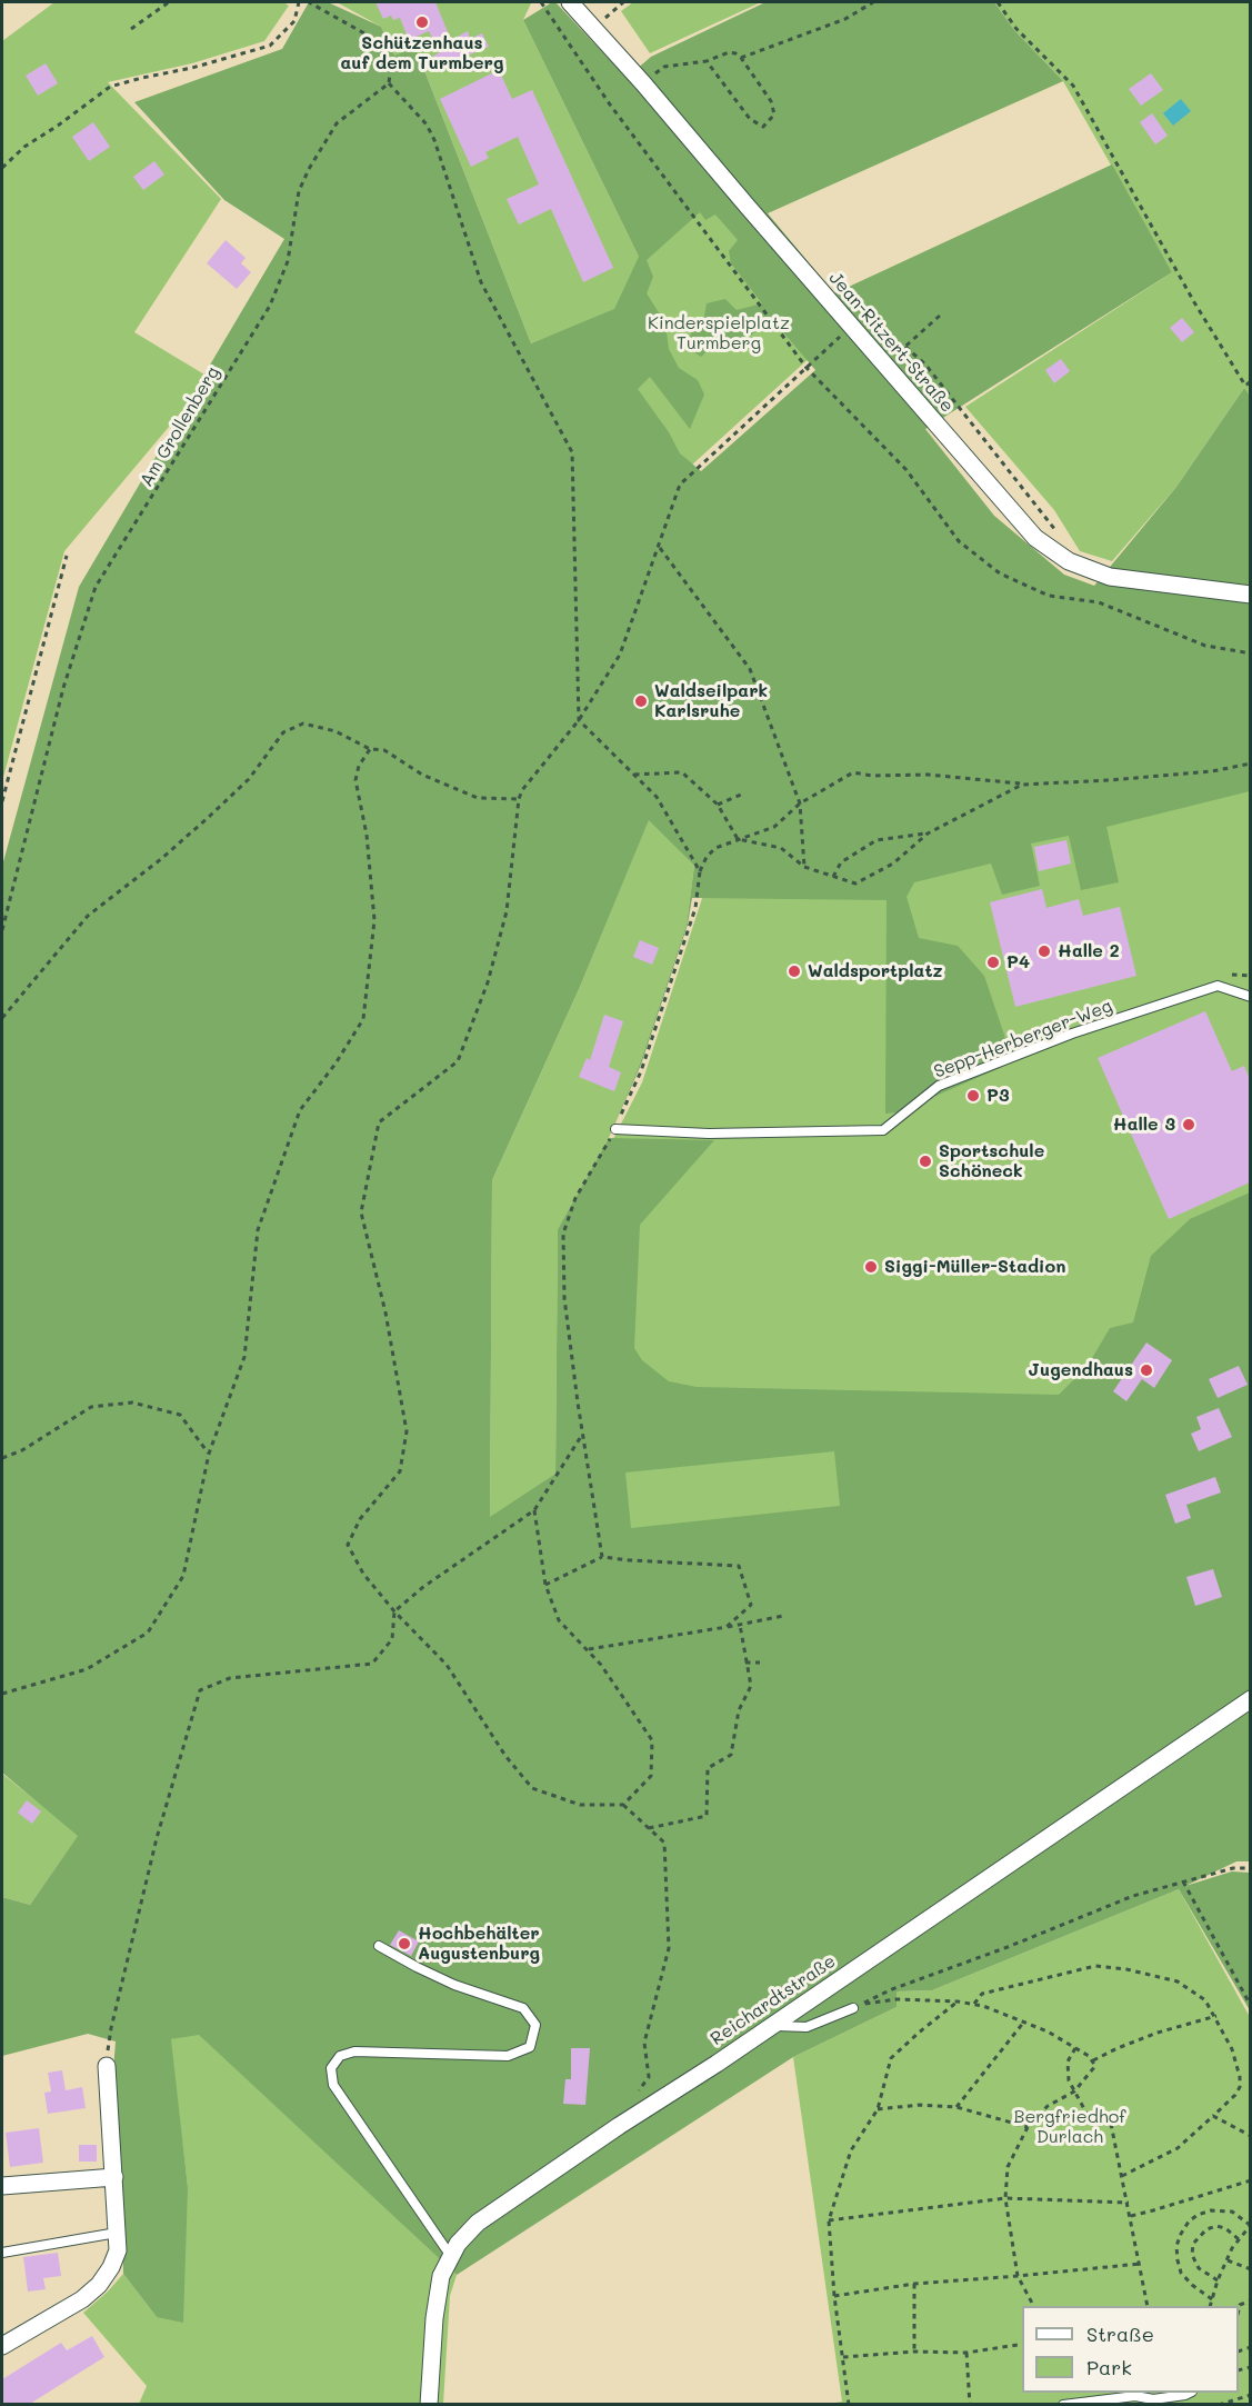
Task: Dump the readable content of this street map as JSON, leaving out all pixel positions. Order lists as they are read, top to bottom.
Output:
{
  "streets": {
    "street": ["Jean-Ritzert-Straße", "Reichardtstraße"],
    "lane": ["Sepp-Herberger-Weg"],
    "path": ["Am Grollenberg"]
  },
  "parks": ["Kinderspielplatz Turmberg", "Bergfriedhof Durlach"],
  "places": [
    "Schützenhaus auf dem Turmberg",
    "Waldseilpark Karlsruhe",
    "Halle 2",
    "P4",
    "Waldsportplatz",
    "P3",
    "Halle 3",
    "Sportschule Schöneck",
    "Siggi-Müller-Stadion",
    "Jugendhaus",
    "Hochbehälter Augustenburg"
  ],
  "legend": ["Straße", "Park"]
}
